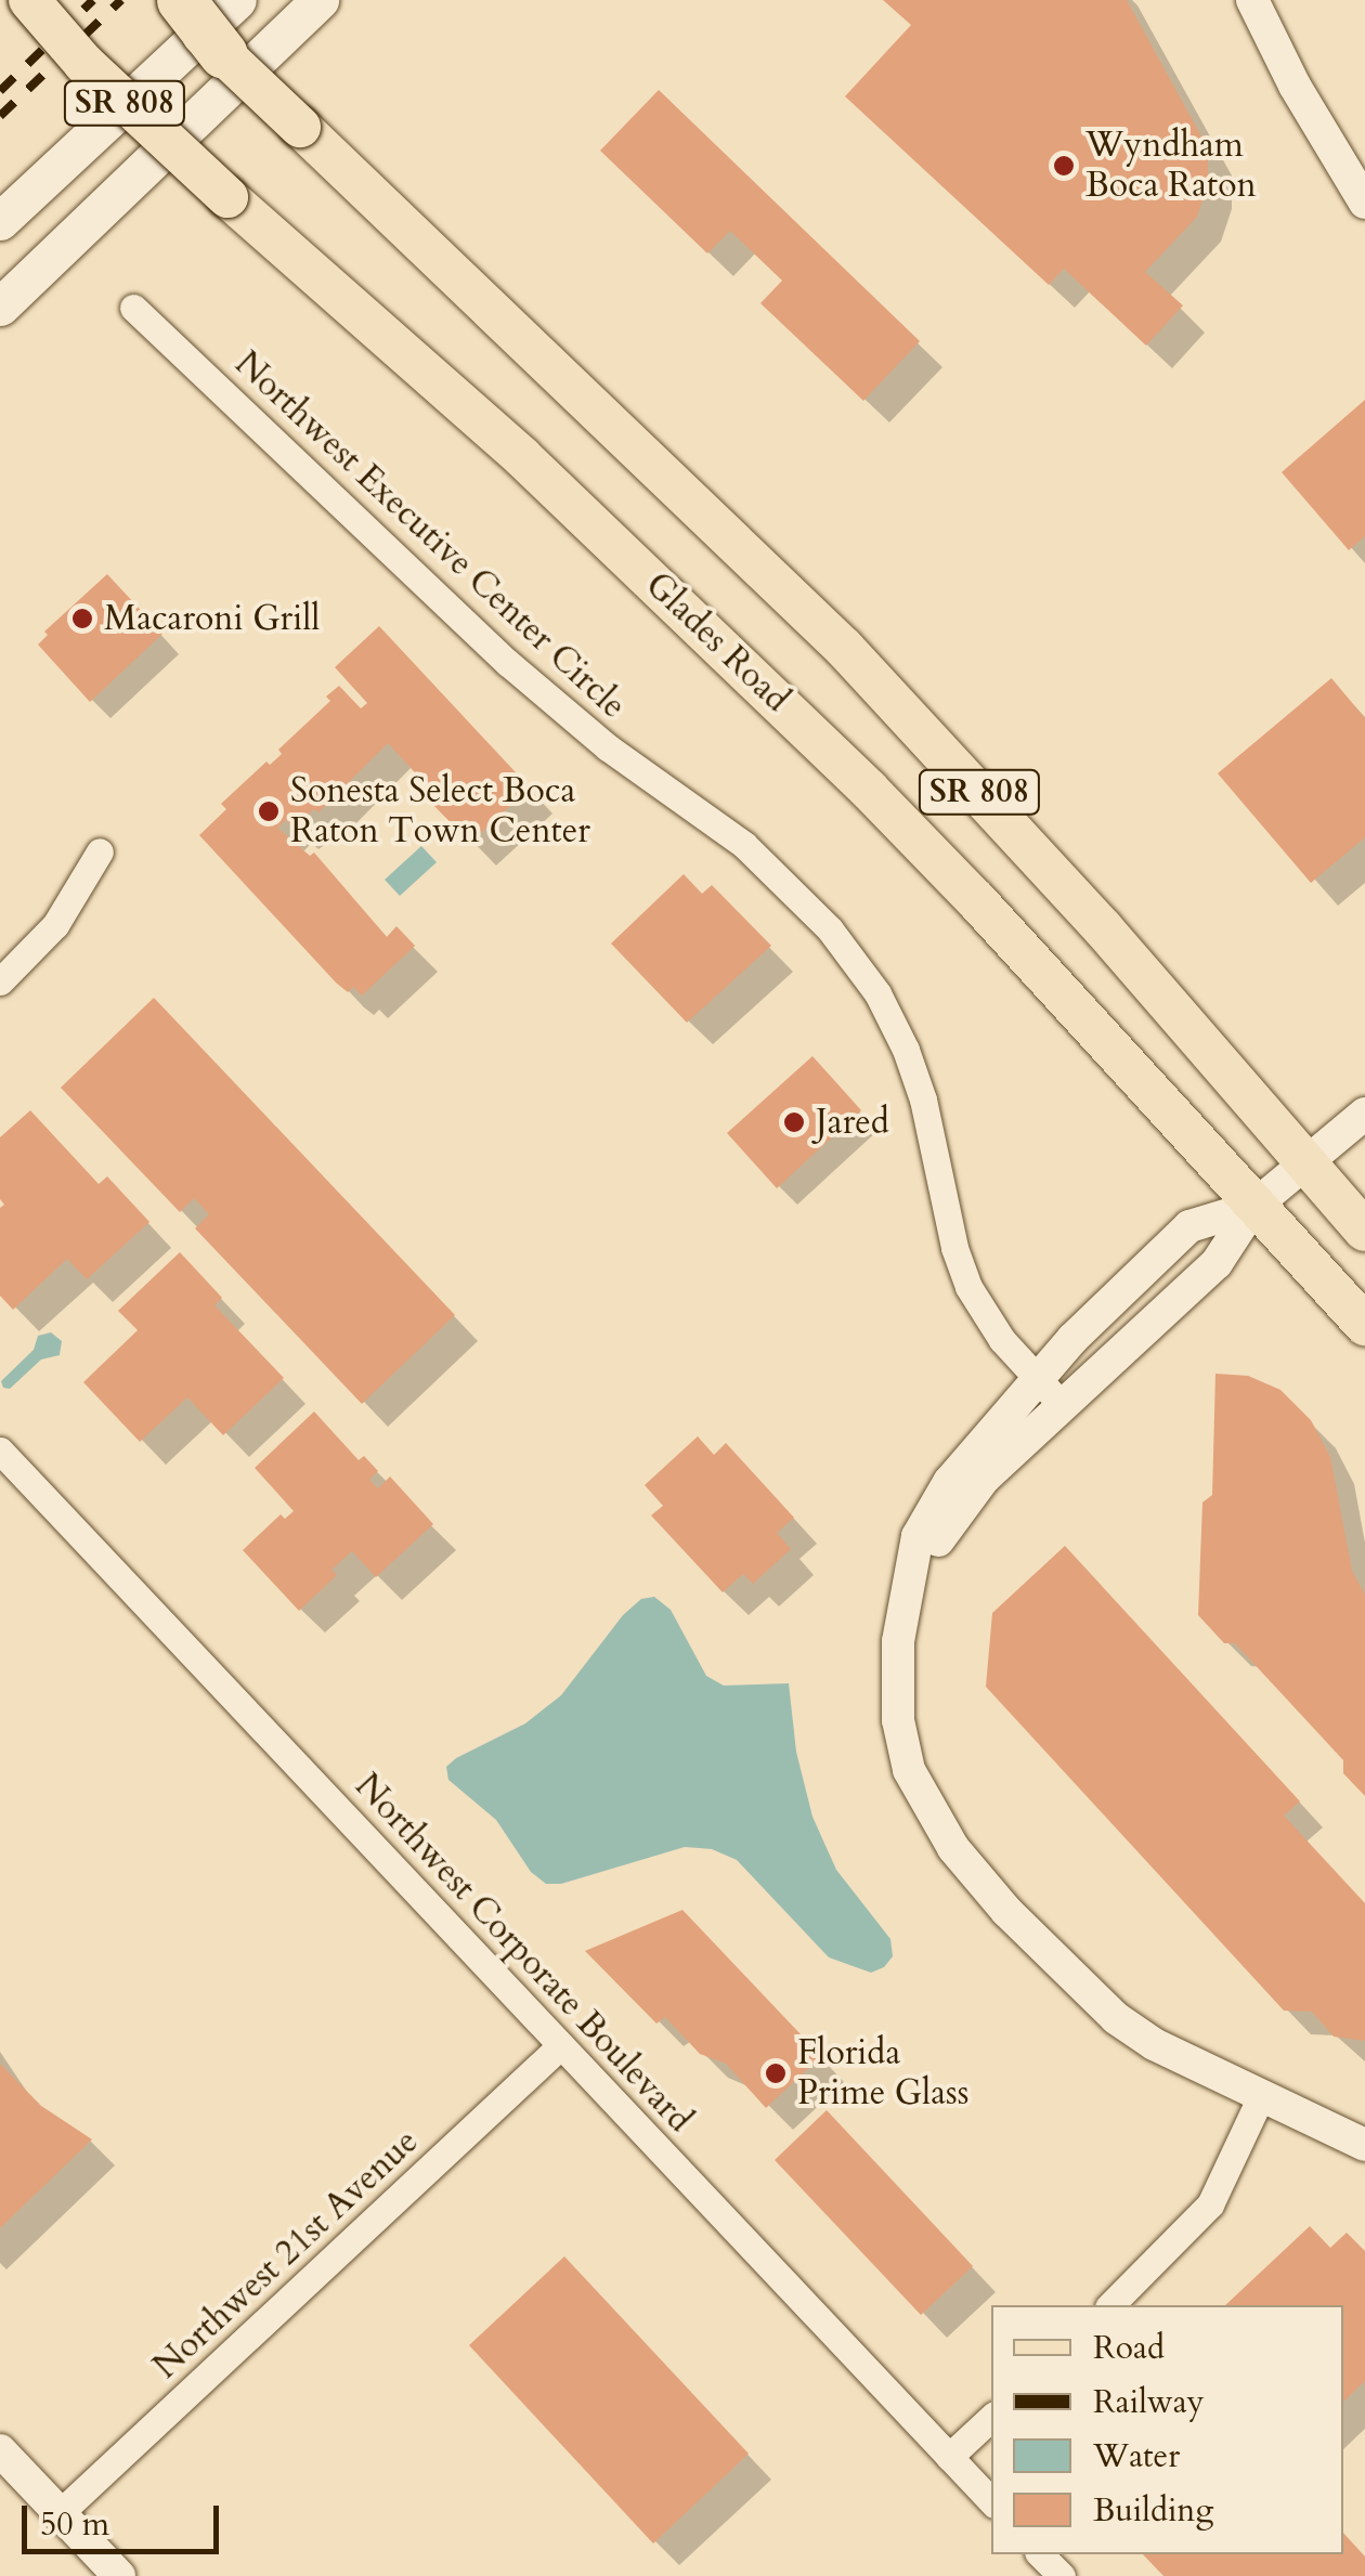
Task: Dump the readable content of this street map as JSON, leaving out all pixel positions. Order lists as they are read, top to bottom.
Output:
{
  "streets": {
    "main road": ["SR 808", "Glades Road"],
    "street": ["Northwest Executive Center Circle", "Northwest Corporate Boulevard", "Northwest 21st Avenue"]
  },
  "crossings": [
    ["Northwest Corporate Boulevard", "Northwest 21st Avenue"]
  ],
  "places": [
    "Wyndham Boca Raton",
    "Macaroni Grill",
    "Sonesta Select Boca Raton Town Center",
    "Jared",
    "Florida Prime Glass"
  ],
  "legend": [
    "Road",
    "Railway",
    "Water",
    "Building"
  ],
  "scale_bar": "50 m"
}
